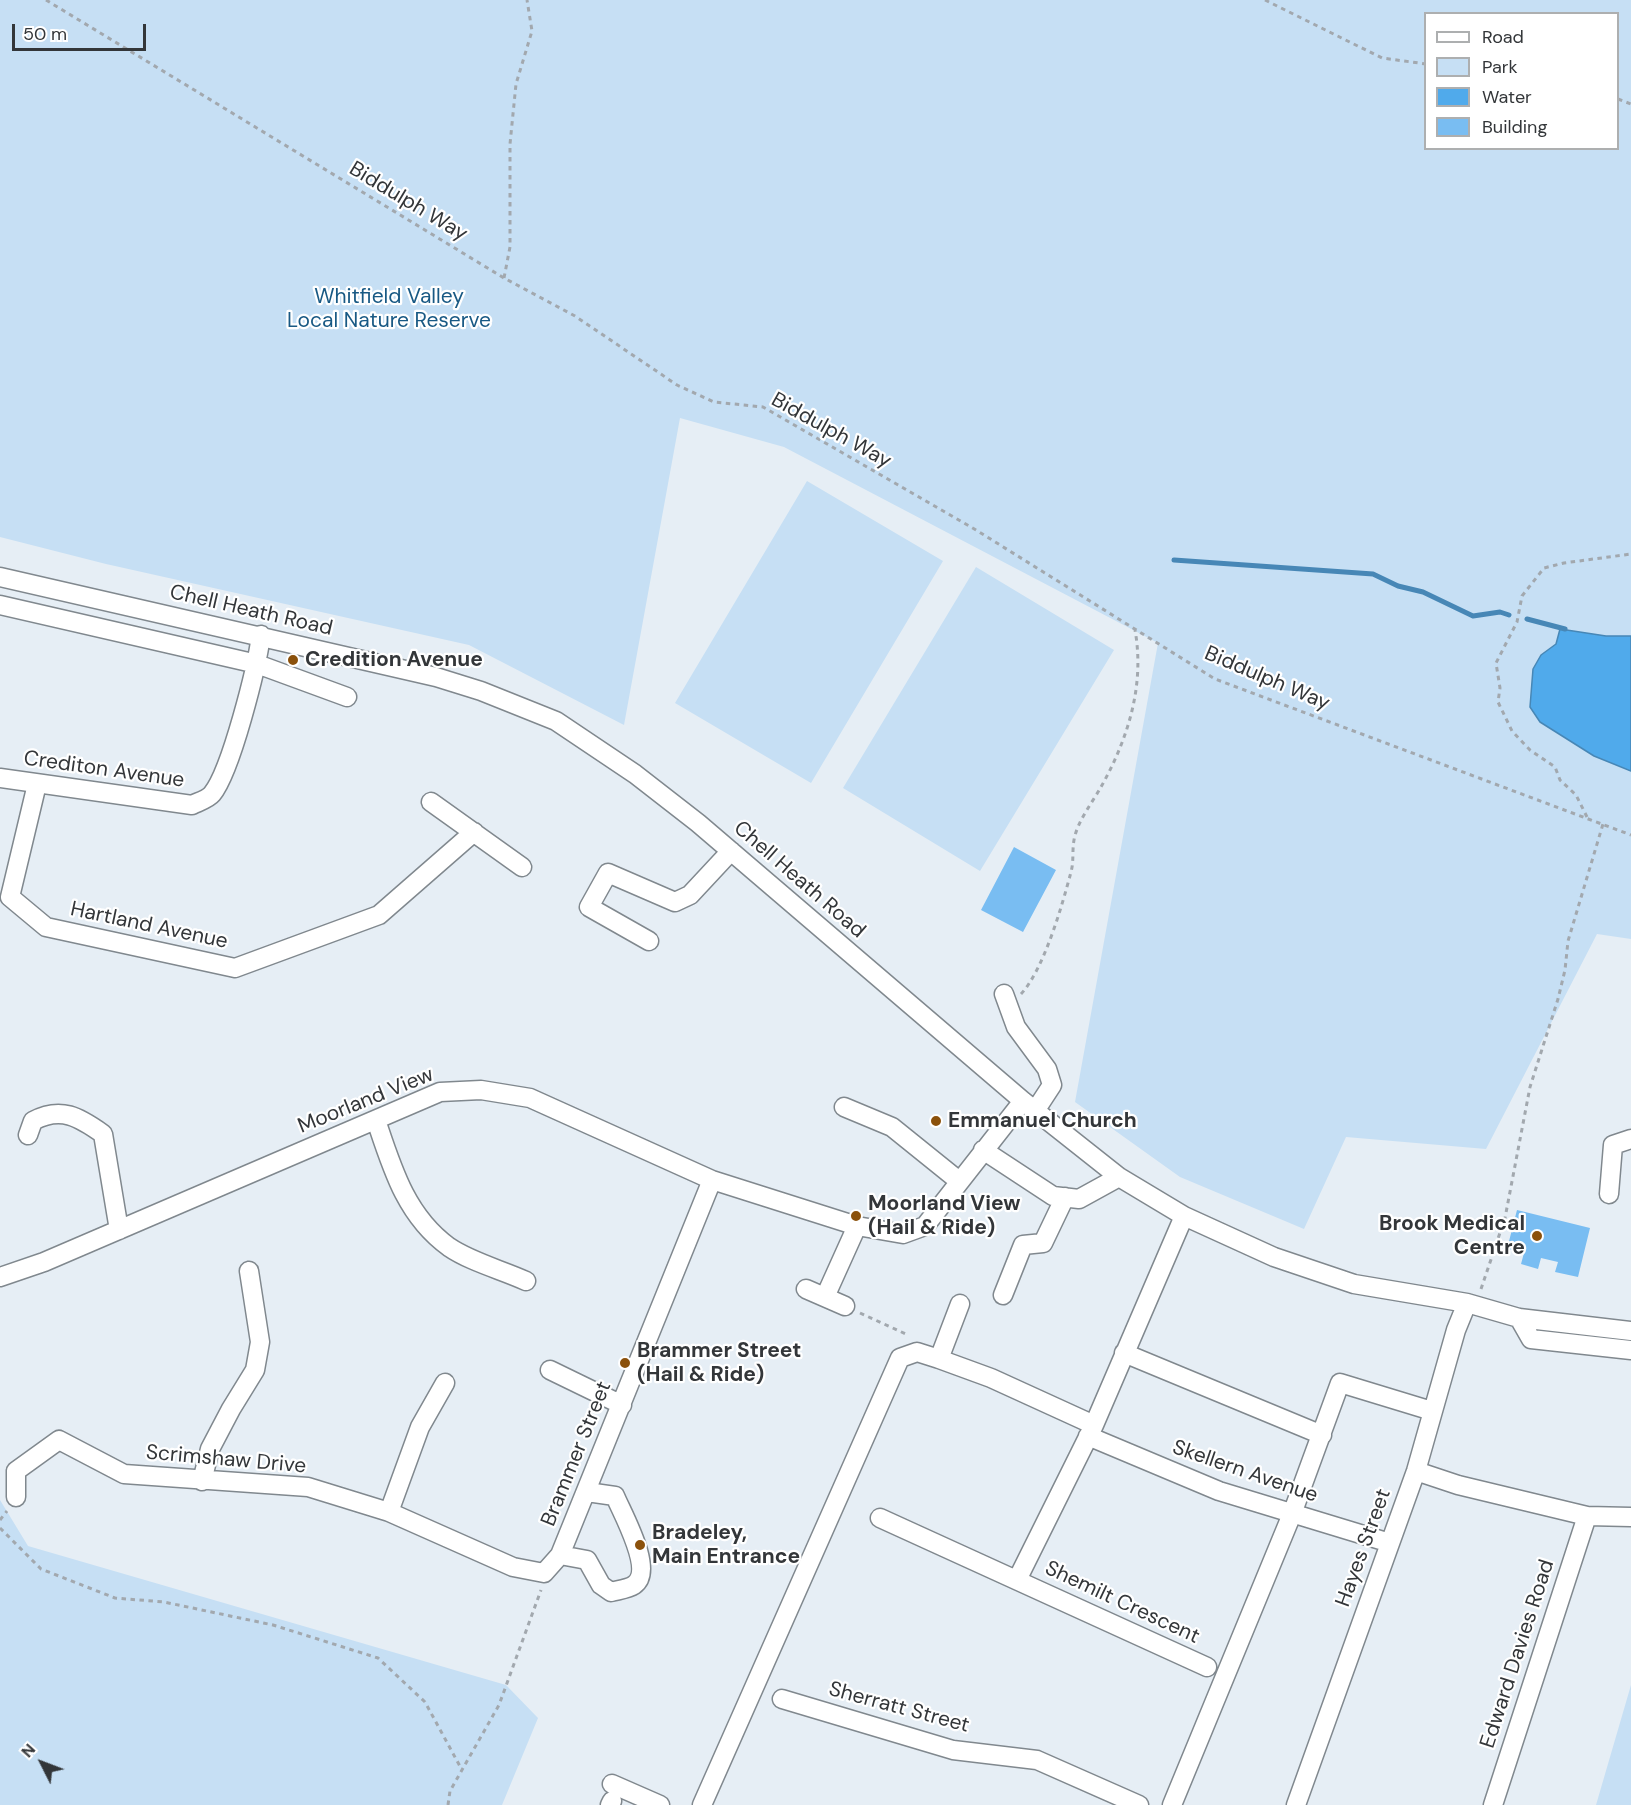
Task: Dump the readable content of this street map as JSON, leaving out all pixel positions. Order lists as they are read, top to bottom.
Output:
{
  "streets": {
    "street": [
      "Chell Heath Road",
      "Crediton Avenue",
      "Hartland Avenue",
      "Moorland View",
      "Brammer Street",
      "Scrimshaw Drive",
      "Skellern Avenue",
      "Hayes Street",
      "Shemilt Crescent",
      "Edward Davies Road",
      "Sherratt Street"
    ],
    "path": ["Biddulph Way"]
  },
  "crossings": [
    ["Chell Heath Road", "Crediton Avenue"],
    ["Chell Heath Road", "Moorland View"],
    ["Chell Heath Road", "Hayes Street"],
    ["Chell Heath Road", "Shemilt Crescent"],
    ["Crediton Avenue", "Hartland Avenue"],
    ["Moorland View", "Brammer Street"],
    ["Brammer Street", "Scrimshaw Drive"],
    ["Skellern Avenue", "Hayes Street"],
    ["Skellern Avenue", "Shemilt Crescent"]
  ],
  "parks": ["Whitfield Valley Local Nature Reserve"],
  "places": [
    "Credition Avenue",
    "Emmanuel Church",
    "Moorland View (Hail & Ride)",
    "Brook Medical Centre",
    "Brammer Street (Hail & Ride)",
    "Bradeley, Main Entrance"
  ],
  "legend": [
    "Road",
    "Park",
    "Water",
    "Building"
  ],
  "scale_bar": "50 m",
  "north": "top left"
}
